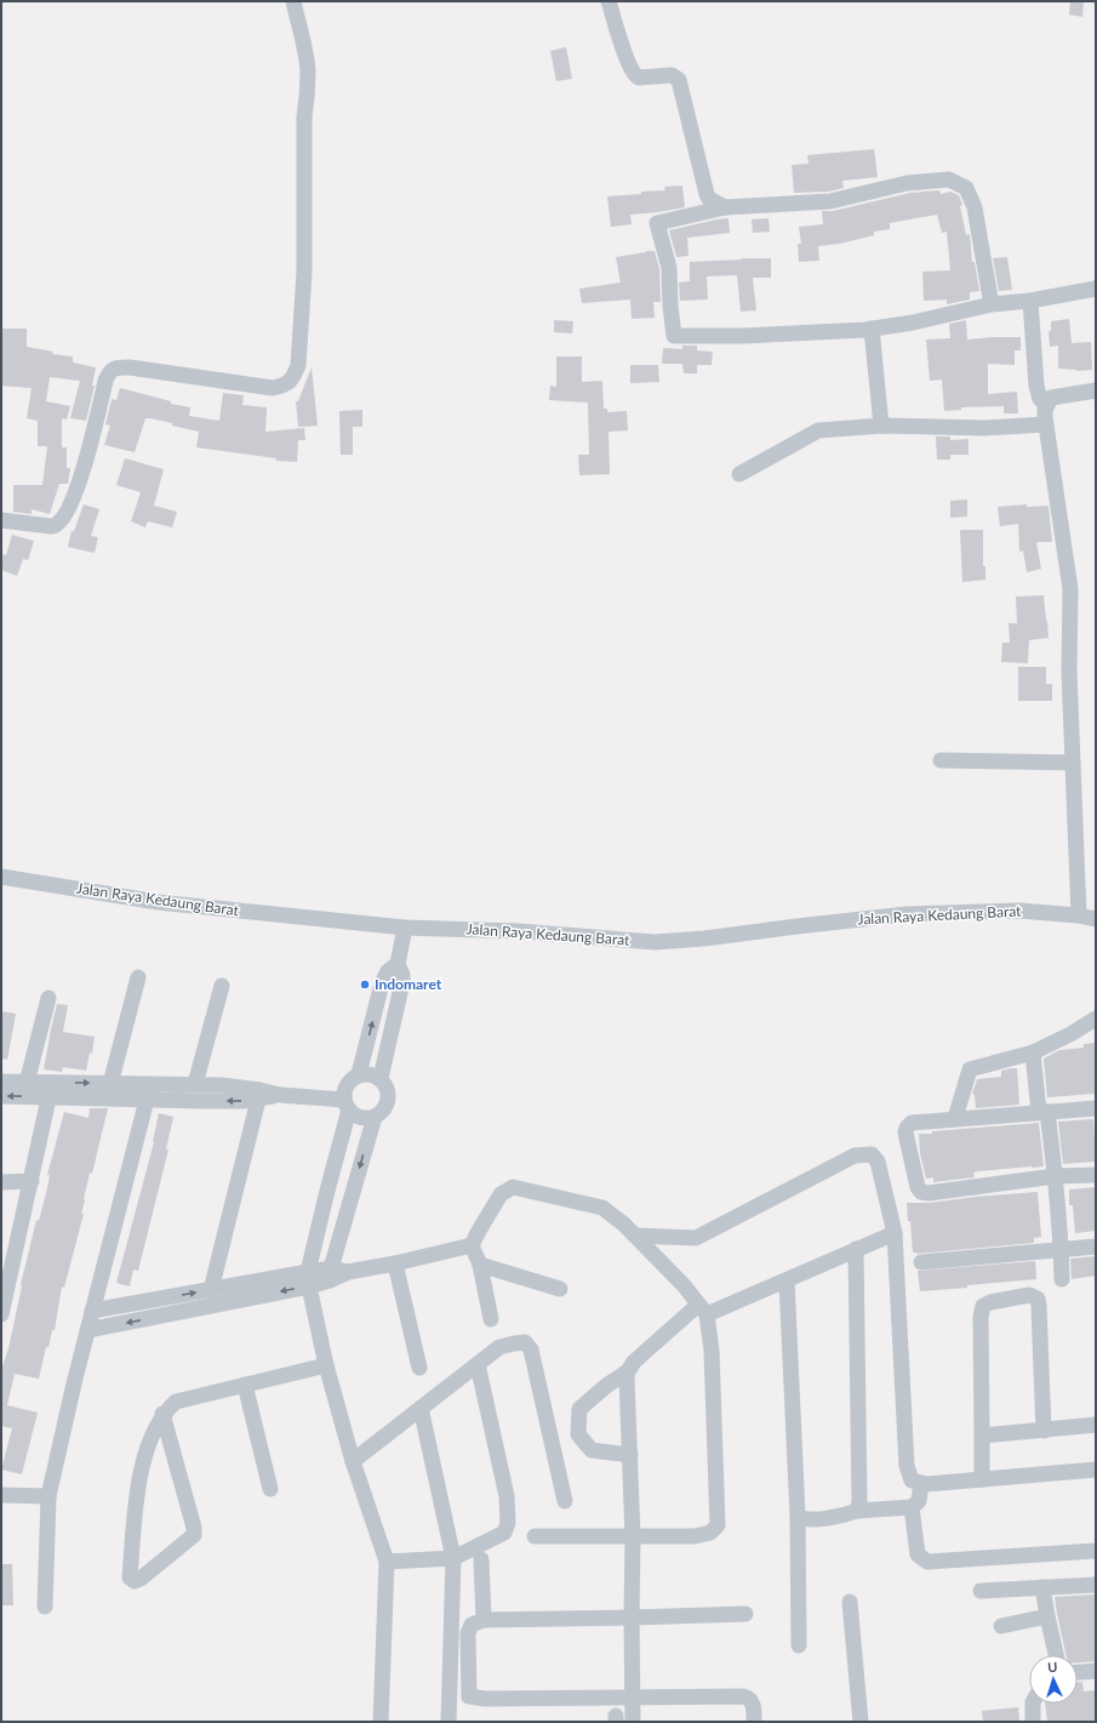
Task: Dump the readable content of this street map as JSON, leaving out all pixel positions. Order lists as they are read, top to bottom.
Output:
{
  "streets": {
    "street": ["Jalan Raya Kedaung Barat"]
  },
  "places": ["Indomaret"],
  "north": "top"
}
